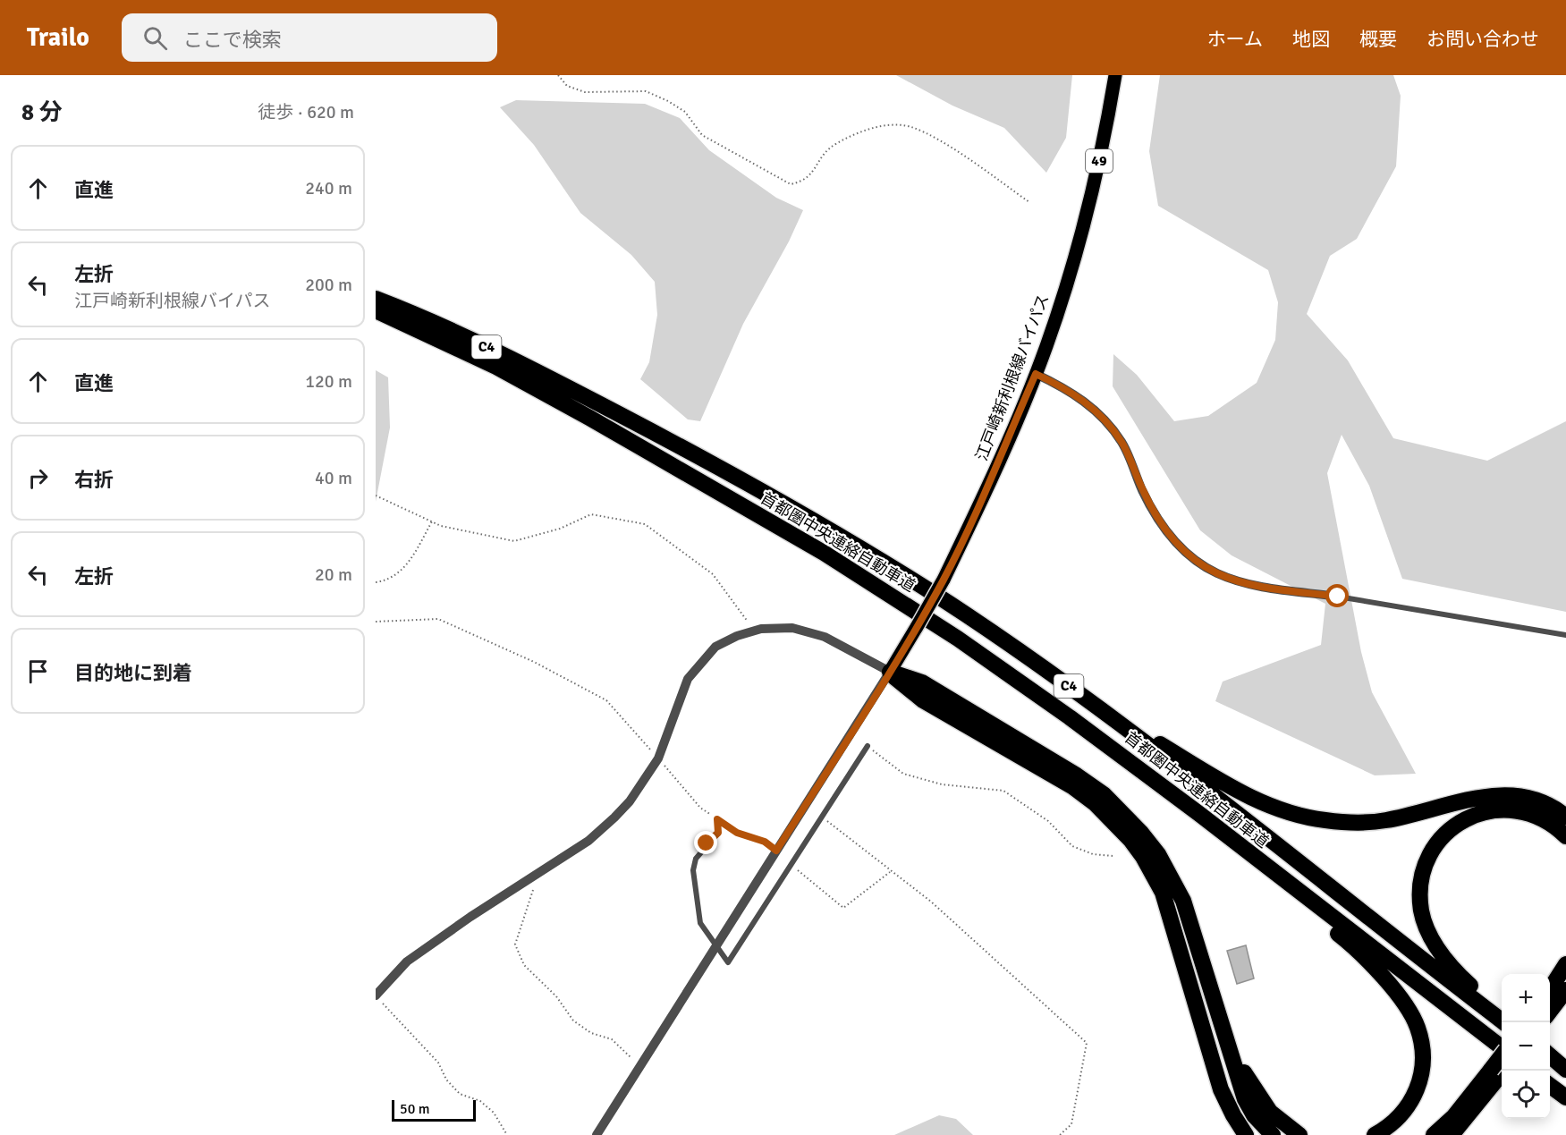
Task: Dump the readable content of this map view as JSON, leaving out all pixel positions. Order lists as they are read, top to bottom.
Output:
{
  "streets": {
    "highway": ["C4", "首都圏中央連絡自動車道"],
    "main road": ["49", "江戸崎新利根線バイパス"]
  },
  "scale_bar": "50 m",
  "page": {
    "header": "Trailo",
    "search": "ここで検索",
    "nav": [
      "ホーム",
      "地図",
      "概要",
      "お問い合わせ"
    ],
    "heading": ["8 分", "徒歩 · 620 m"],
    "list": [
      ["直進", "240 m"],
      ["左折", "江戸崎新利根線バイパス", "200 m"],
      ["直進", "120 m"],
      ["右折", "40 m"],
      ["左折", "20 m"],
      "目的地に到着"
    ],
    "map_buttons": ["+", "−"],
    "scale": "50 m"
  }
}
